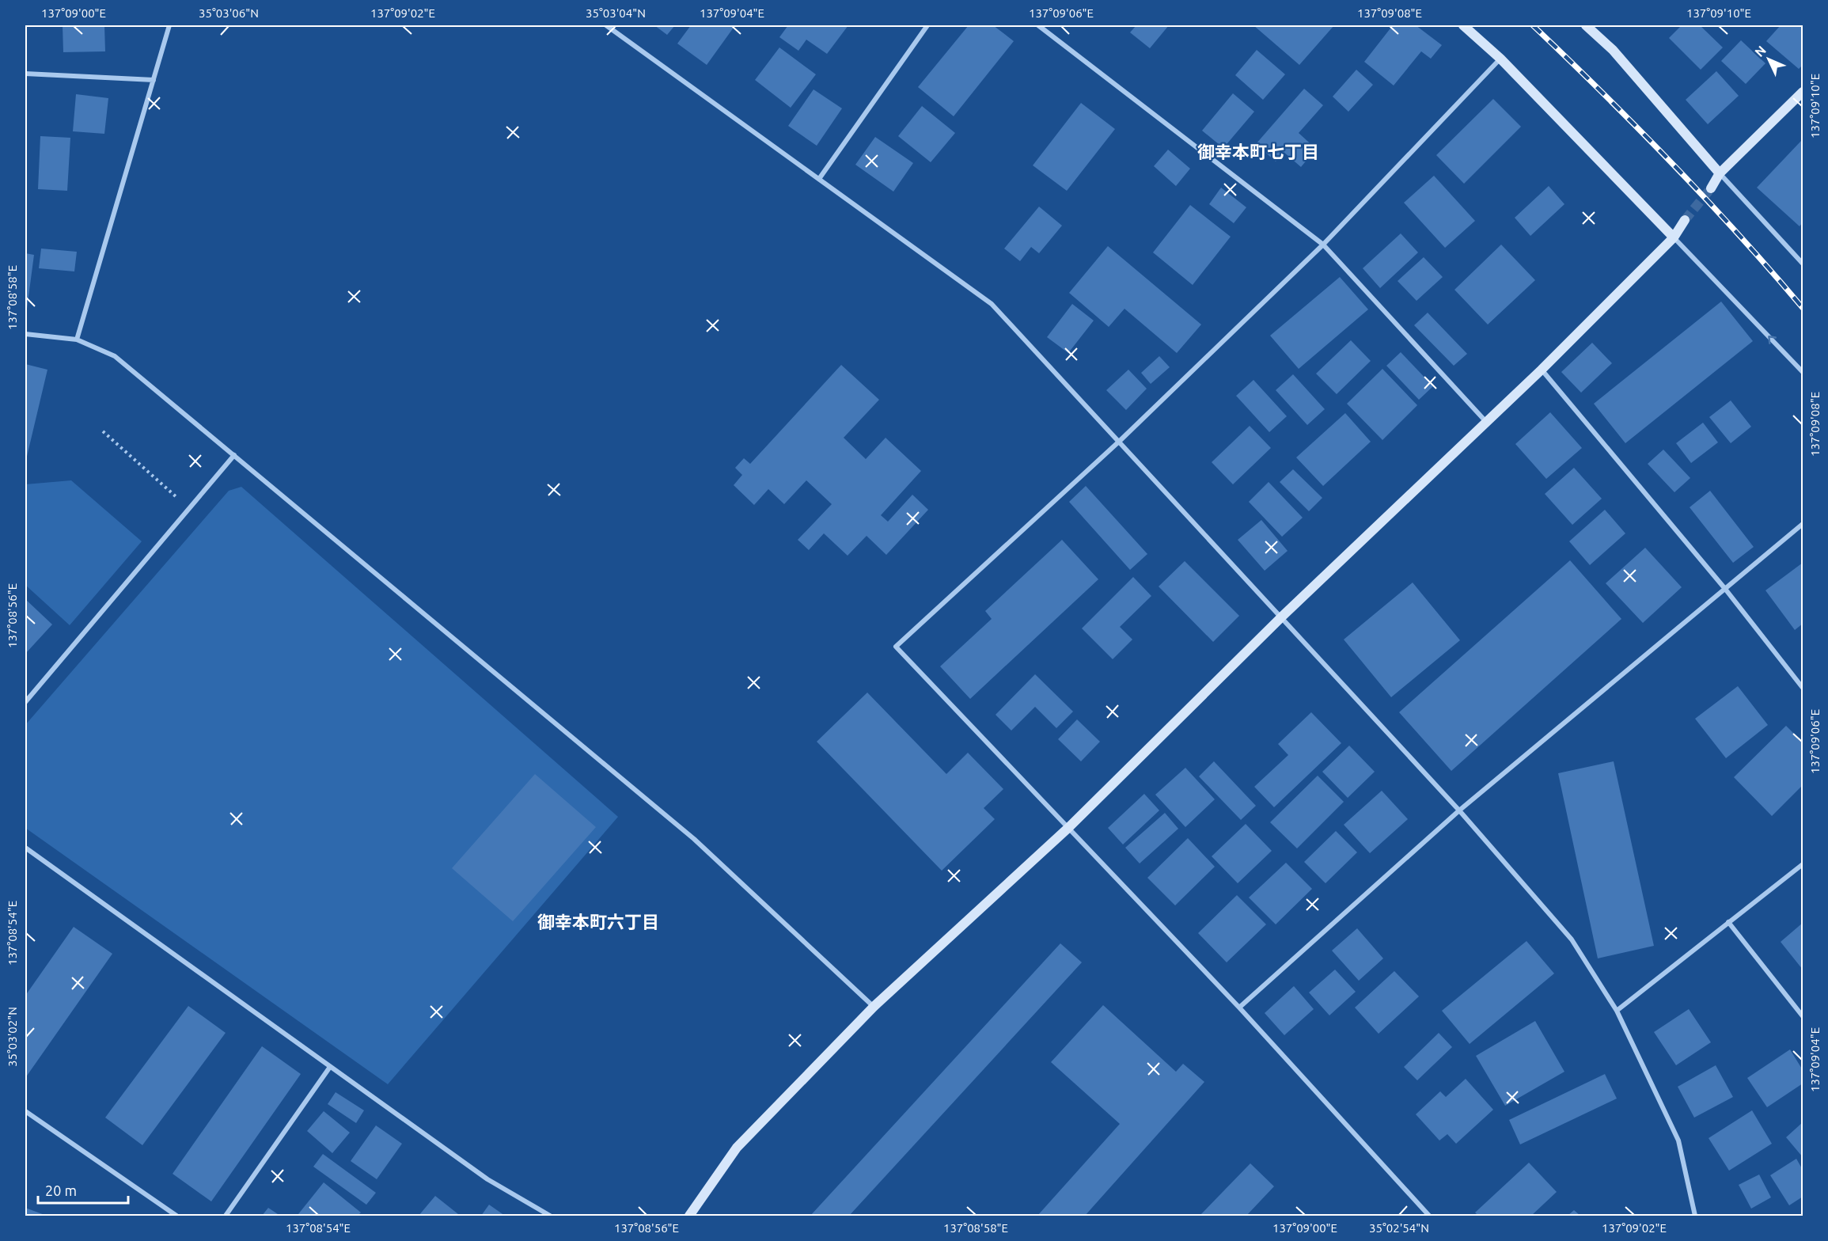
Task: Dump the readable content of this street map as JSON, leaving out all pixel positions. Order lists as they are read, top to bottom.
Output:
{
  "districts": ["御幸本町七丁目", "御幸本町六丁目"],
  "scale_bar": "20 m",
  "north": "top left",
  "coordinates": [
    "137°09'00\"E",
    "35°03'06\"N",
    "137°09'02\"E",
    "35°03'04\"N",
    "137°09'04\"E",
    "137°09'06\"E",
    "137°09'08\"E",
    "137°09'10\"E",
    "137°08'58\"E",
    "137°08'56\"E",
    "137°08'54\"E",
    "35°03'02\"N",
    "35°02'54\"N"
  ]
}
